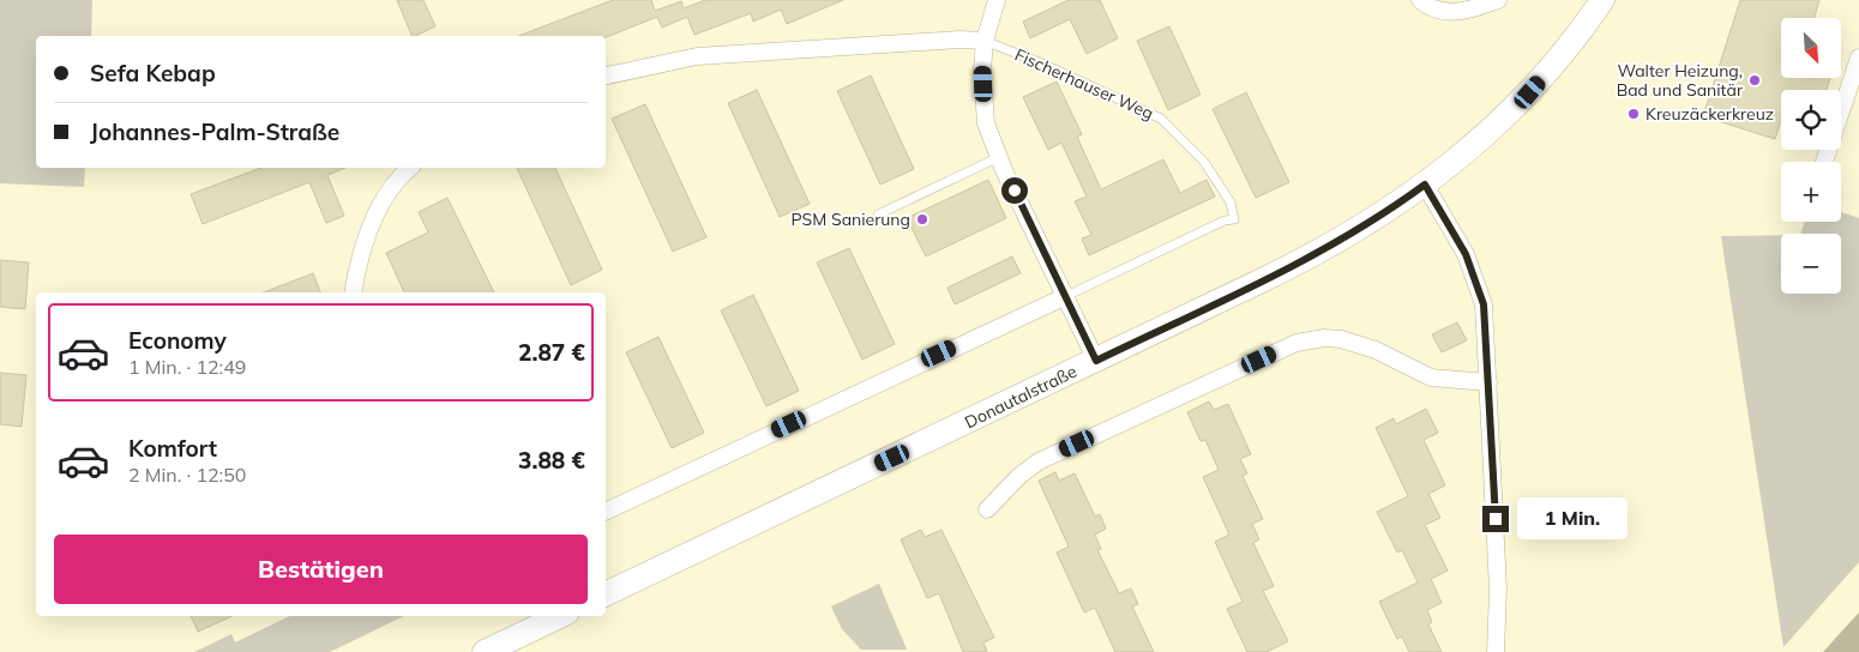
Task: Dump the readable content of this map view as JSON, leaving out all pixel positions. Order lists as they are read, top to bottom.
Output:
{
  "streets": {
    "main road": ["Donautalstraße"],
    "street": ["Fischerhauser Weg"]
  },
  "places": ["Walter Heizung, Bad und Sanitär", "Kreuzäckerkreuz", "PSM Sanierung"],
  "north": "bottom right",
  "page": {
    "map_buttons": ["+", "−"],
    "banner": ["Sefa Kebap", "Johannes-Palm-Straße"],
    "list": [
      {
        "name": "Economy",
        "note": "1 Min. · 12:49",
        "value": "2.87 €"
      },
      {
        "name": "Komfort",
        "note": "2 Min. · 12:50",
        "value": "3.88 €"
      }
    ],
    "bubble": "1 Min.",
    "buttons": "Bestätigen"
  }
}
